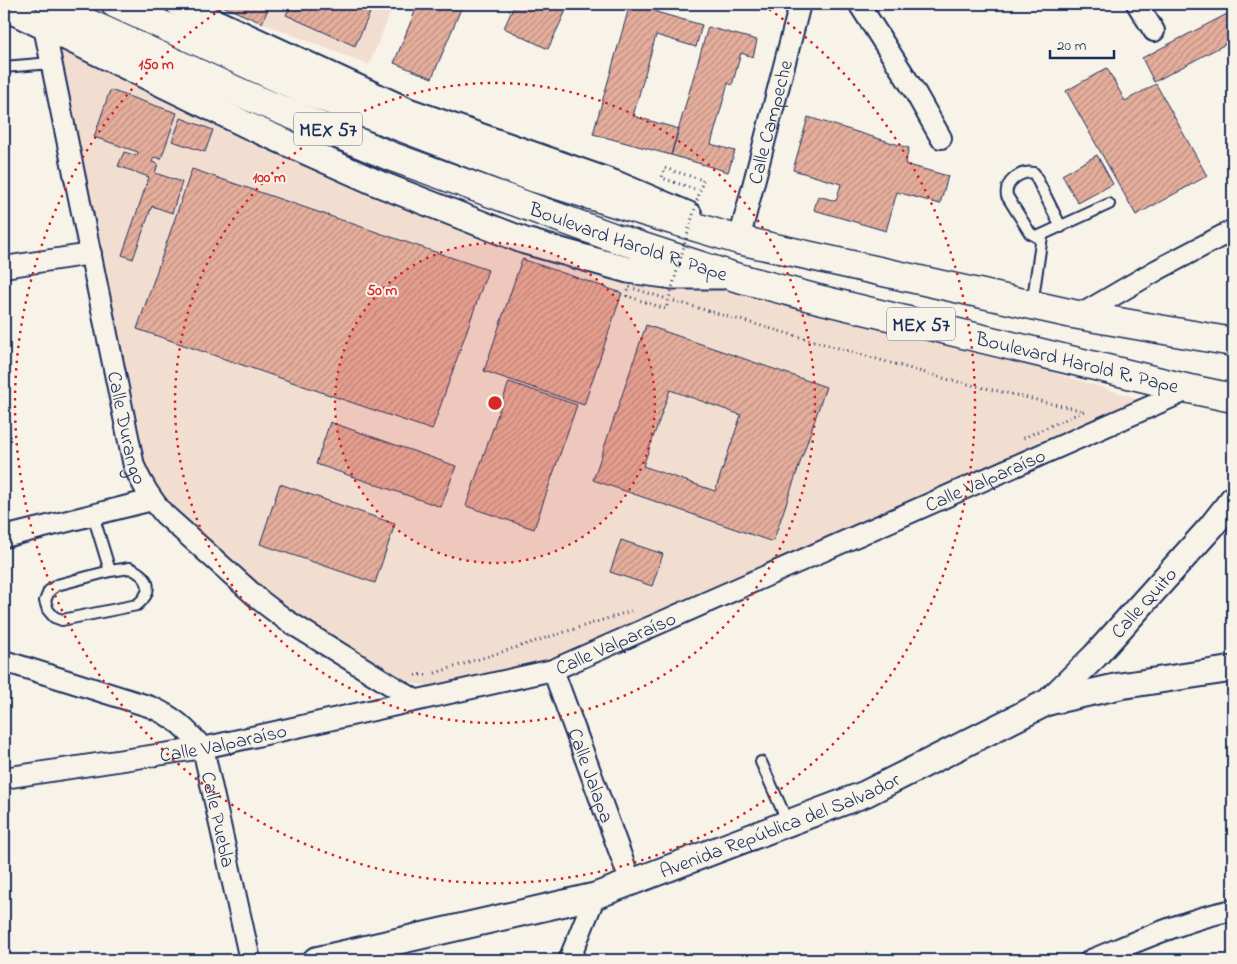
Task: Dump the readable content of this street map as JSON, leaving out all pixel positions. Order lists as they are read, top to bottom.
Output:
{
  "streets": {
    "highway": ["MEX 57", "Boulevard Harold R. Pape"],
    "street": [
      "Calle Campeche",
      "Calle Durango",
      "Calle Valparaíso",
      "Calle Quito",
      "Calle Jalapa",
      "Calle Puebla",
      "Avenida República del Salvador"
    ]
  },
  "crossings": [
    ["Calle Campeche", "Boulevard Harold R. Pape"],
    ["Boulevard Harold R. Pape", "Calle Durango"],
    ["Boulevard Harold R. Pape", "Calle Valparaíso"],
    ["Calle Durango", "Calle Valparaíso"],
    ["Calle Valparaíso", "Calle Jalapa"],
    ["Calle Valparaíso", "Calle Puebla"],
    ["Calle Quito", "Avenida República del Salvador"],
    ["Calle Jalapa", "Avenida República del Salvador"]
  ],
  "scale_bar": "20 m",
  "rings": ["150 m", "100 m", "50 m"]
}
